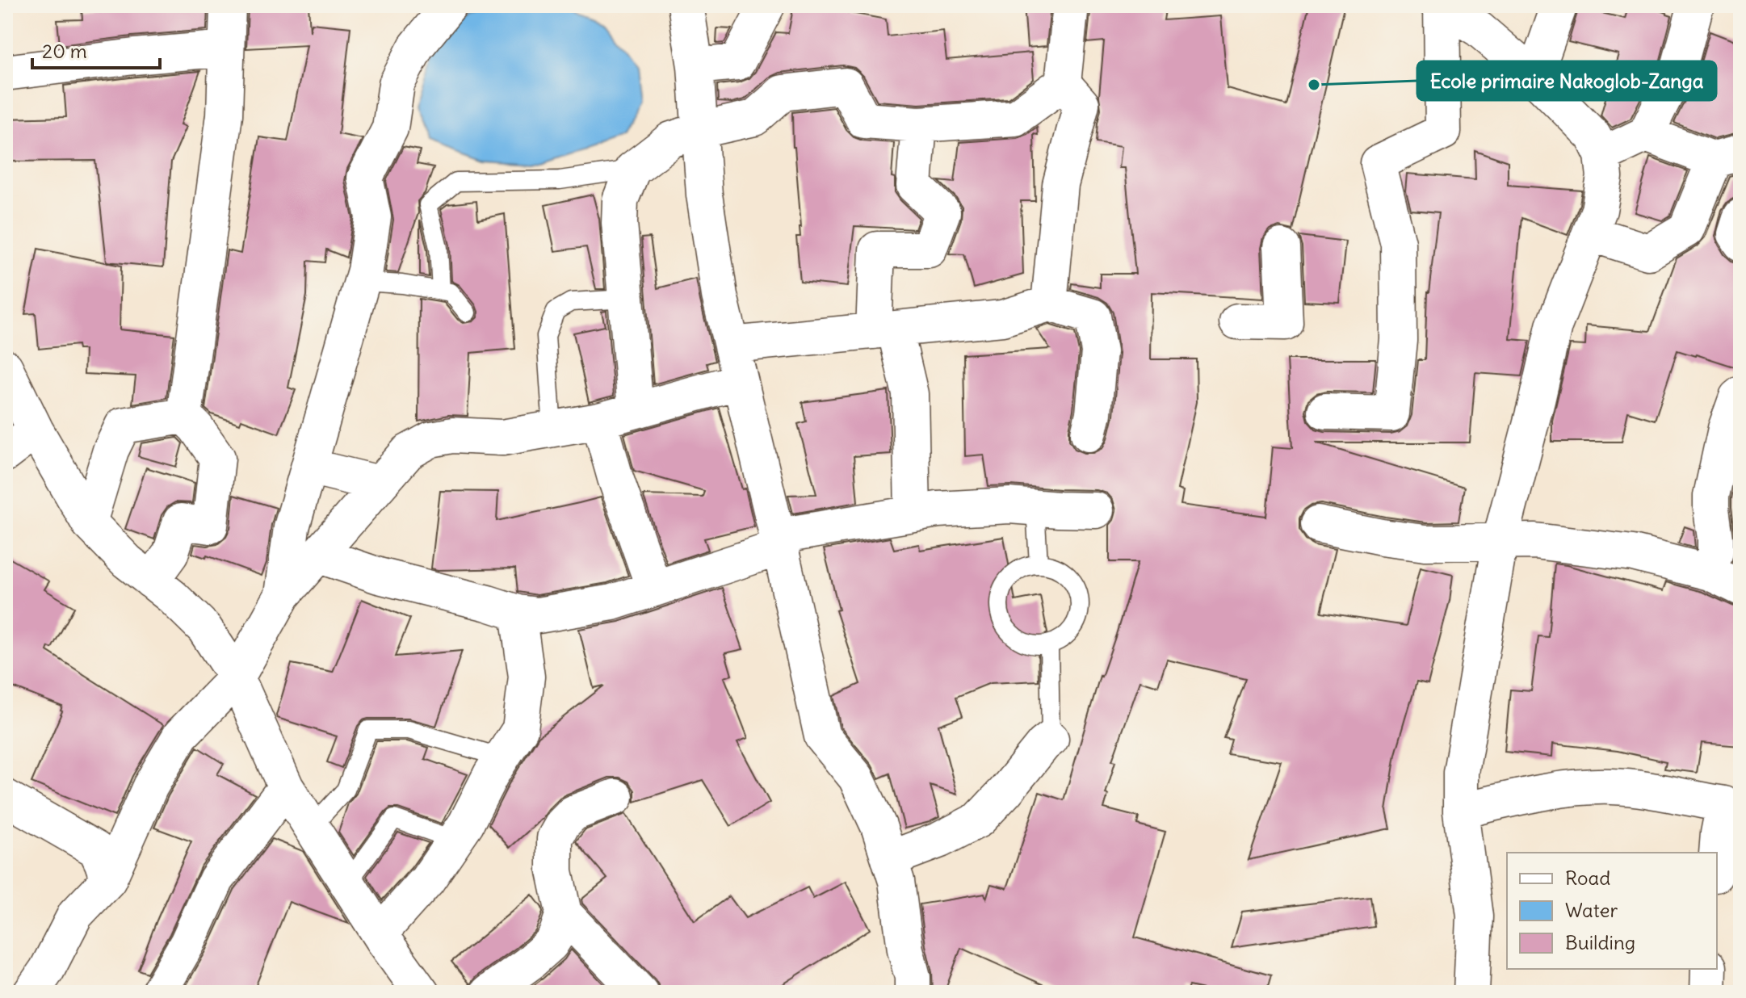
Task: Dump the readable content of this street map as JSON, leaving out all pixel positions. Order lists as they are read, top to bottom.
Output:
{
  "places": ["Ecole primaire Nakoglob-Zanga"],
  "legend": ["Road", "Water", "Building"],
  "scale_bar": "20 m"
}
